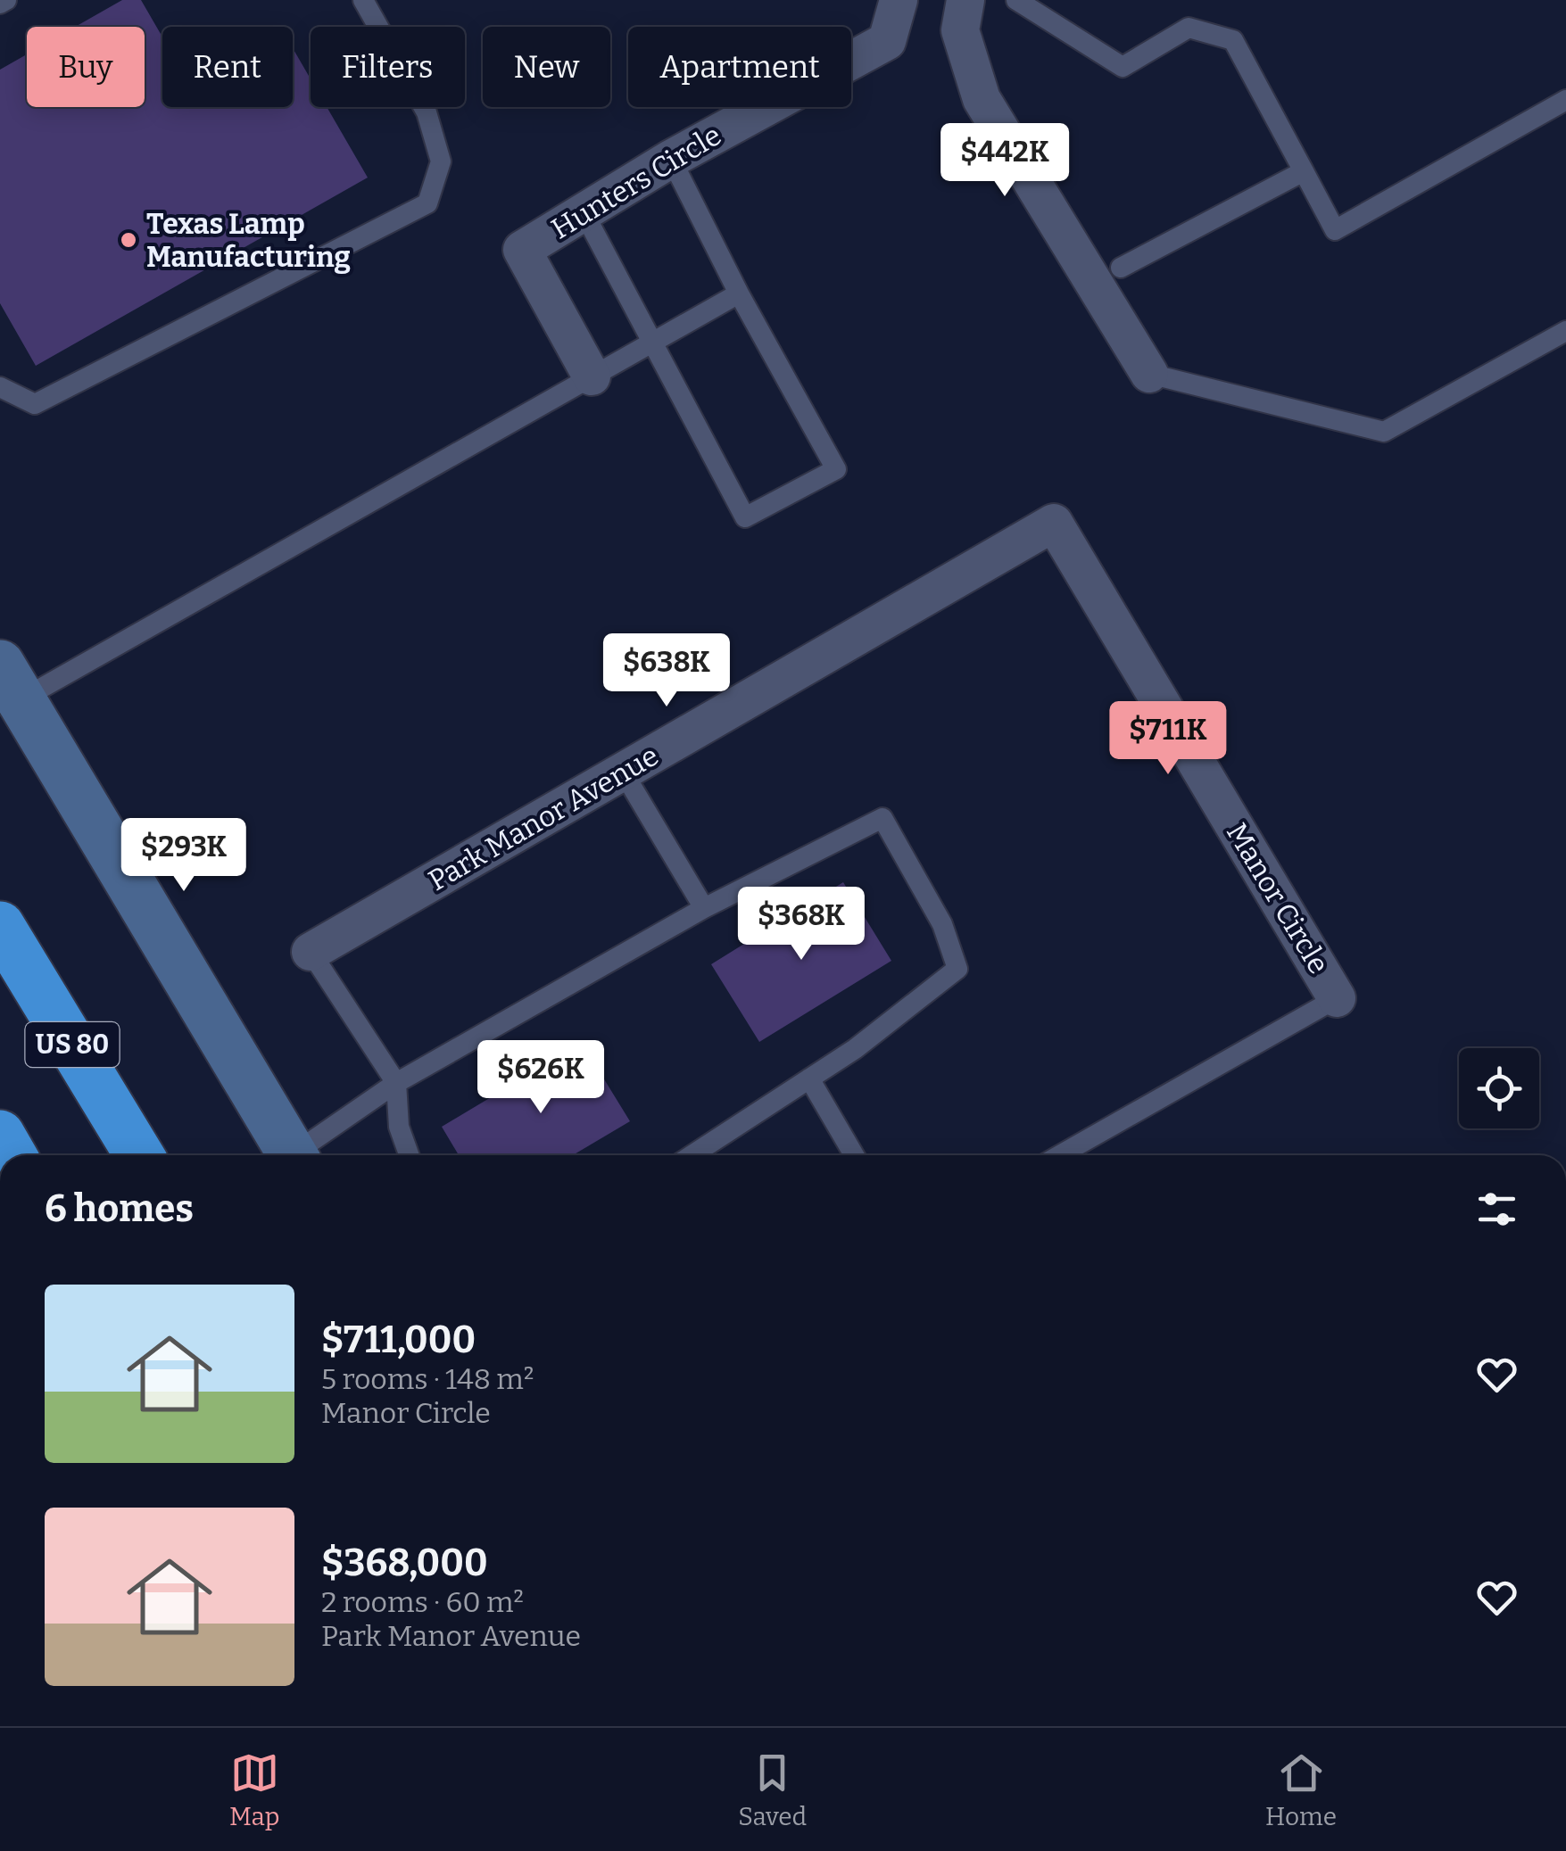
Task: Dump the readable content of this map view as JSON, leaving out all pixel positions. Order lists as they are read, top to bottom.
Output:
{
  "streets": {
    "highway": ["US 80"],
    "street": ["Hunters Circle", "Park Manor Avenue", "Manor Circle"]
  },
  "crossings": [
    ["Park Manor Avenue", "Manor Circle"]
  ],
  "places": ["Texas Lamp Manufacturing"],
  "page": {
    "chip": [
      "Buy",
      "Rent",
      "Filters",
      "New",
      "Apartment"
    ],
    "price": [
      "$442K",
      "$638K",
      "$711K",
      "$293K",
      "$368K",
      "$626K"
    ],
    "heading": "6 homes",
    "list": [
      {
        "name": "$711,000",
        "note": "5 rooms · 148 m² · Manor Circle"
      },
      {
        "name": "$368,000",
        "note": "2 rooms · 60 m² · Park Manor Avenue"
      }
    ],
    "tabs": ["Map", "Saved", "Home"]
  }
}
